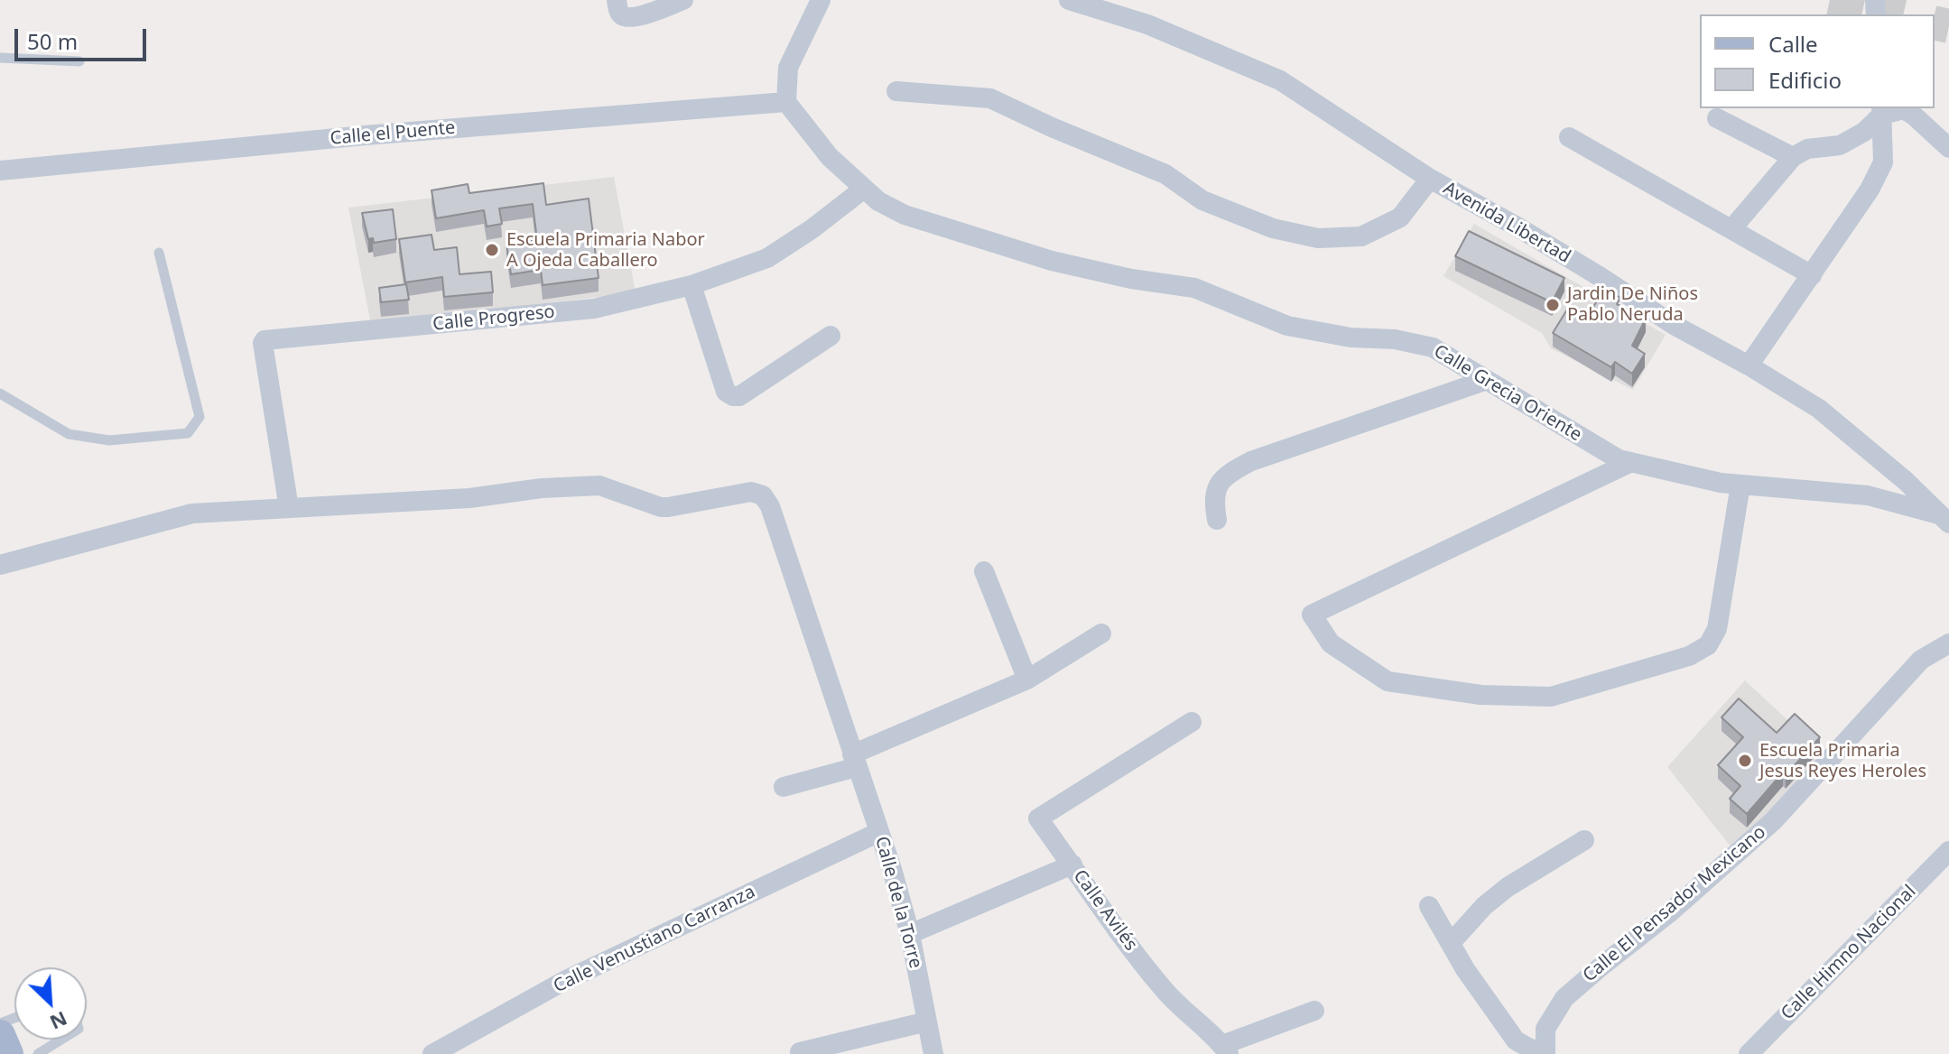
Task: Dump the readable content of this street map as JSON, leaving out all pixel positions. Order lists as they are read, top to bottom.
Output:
{
  "streets": {
    "street": [
      "Calle el Puente",
      "Avenida Libertad",
      "Calle Progreso",
      "Calle Grecia Oriente",
      "Calle de la Torre",
      "Calle El Pensador Mexicano",
      "Calle Avilés",
      "Calle Venustiano Carranza",
      "Calle Himno Nacional"
    ]
  },
  "crossings": [
    ["Calle el Puente", "Calle Grecia Oriente"],
    ["Avenida Libertad", "Calle Grecia Oriente"],
    ["Calle Progreso", "Calle Grecia Oriente"],
    ["Calle Progreso", "Calle de la Torre"],
    ["Calle de la Torre", "Calle Avilés"],
    ["Calle de la Torre", "Calle Venustiano Carranza"]
  ],
  "places": ["Escuela Primaria Nabor A Ojeda Caballero", "Jardin De Niños Pablo Neruda", "Escuela Primaria Jesus Reyes Heroles"],
  "legend": ["Calle", "Edificio"],
  "scale_bar": "50 m",
  "north": "bottom right"
}
